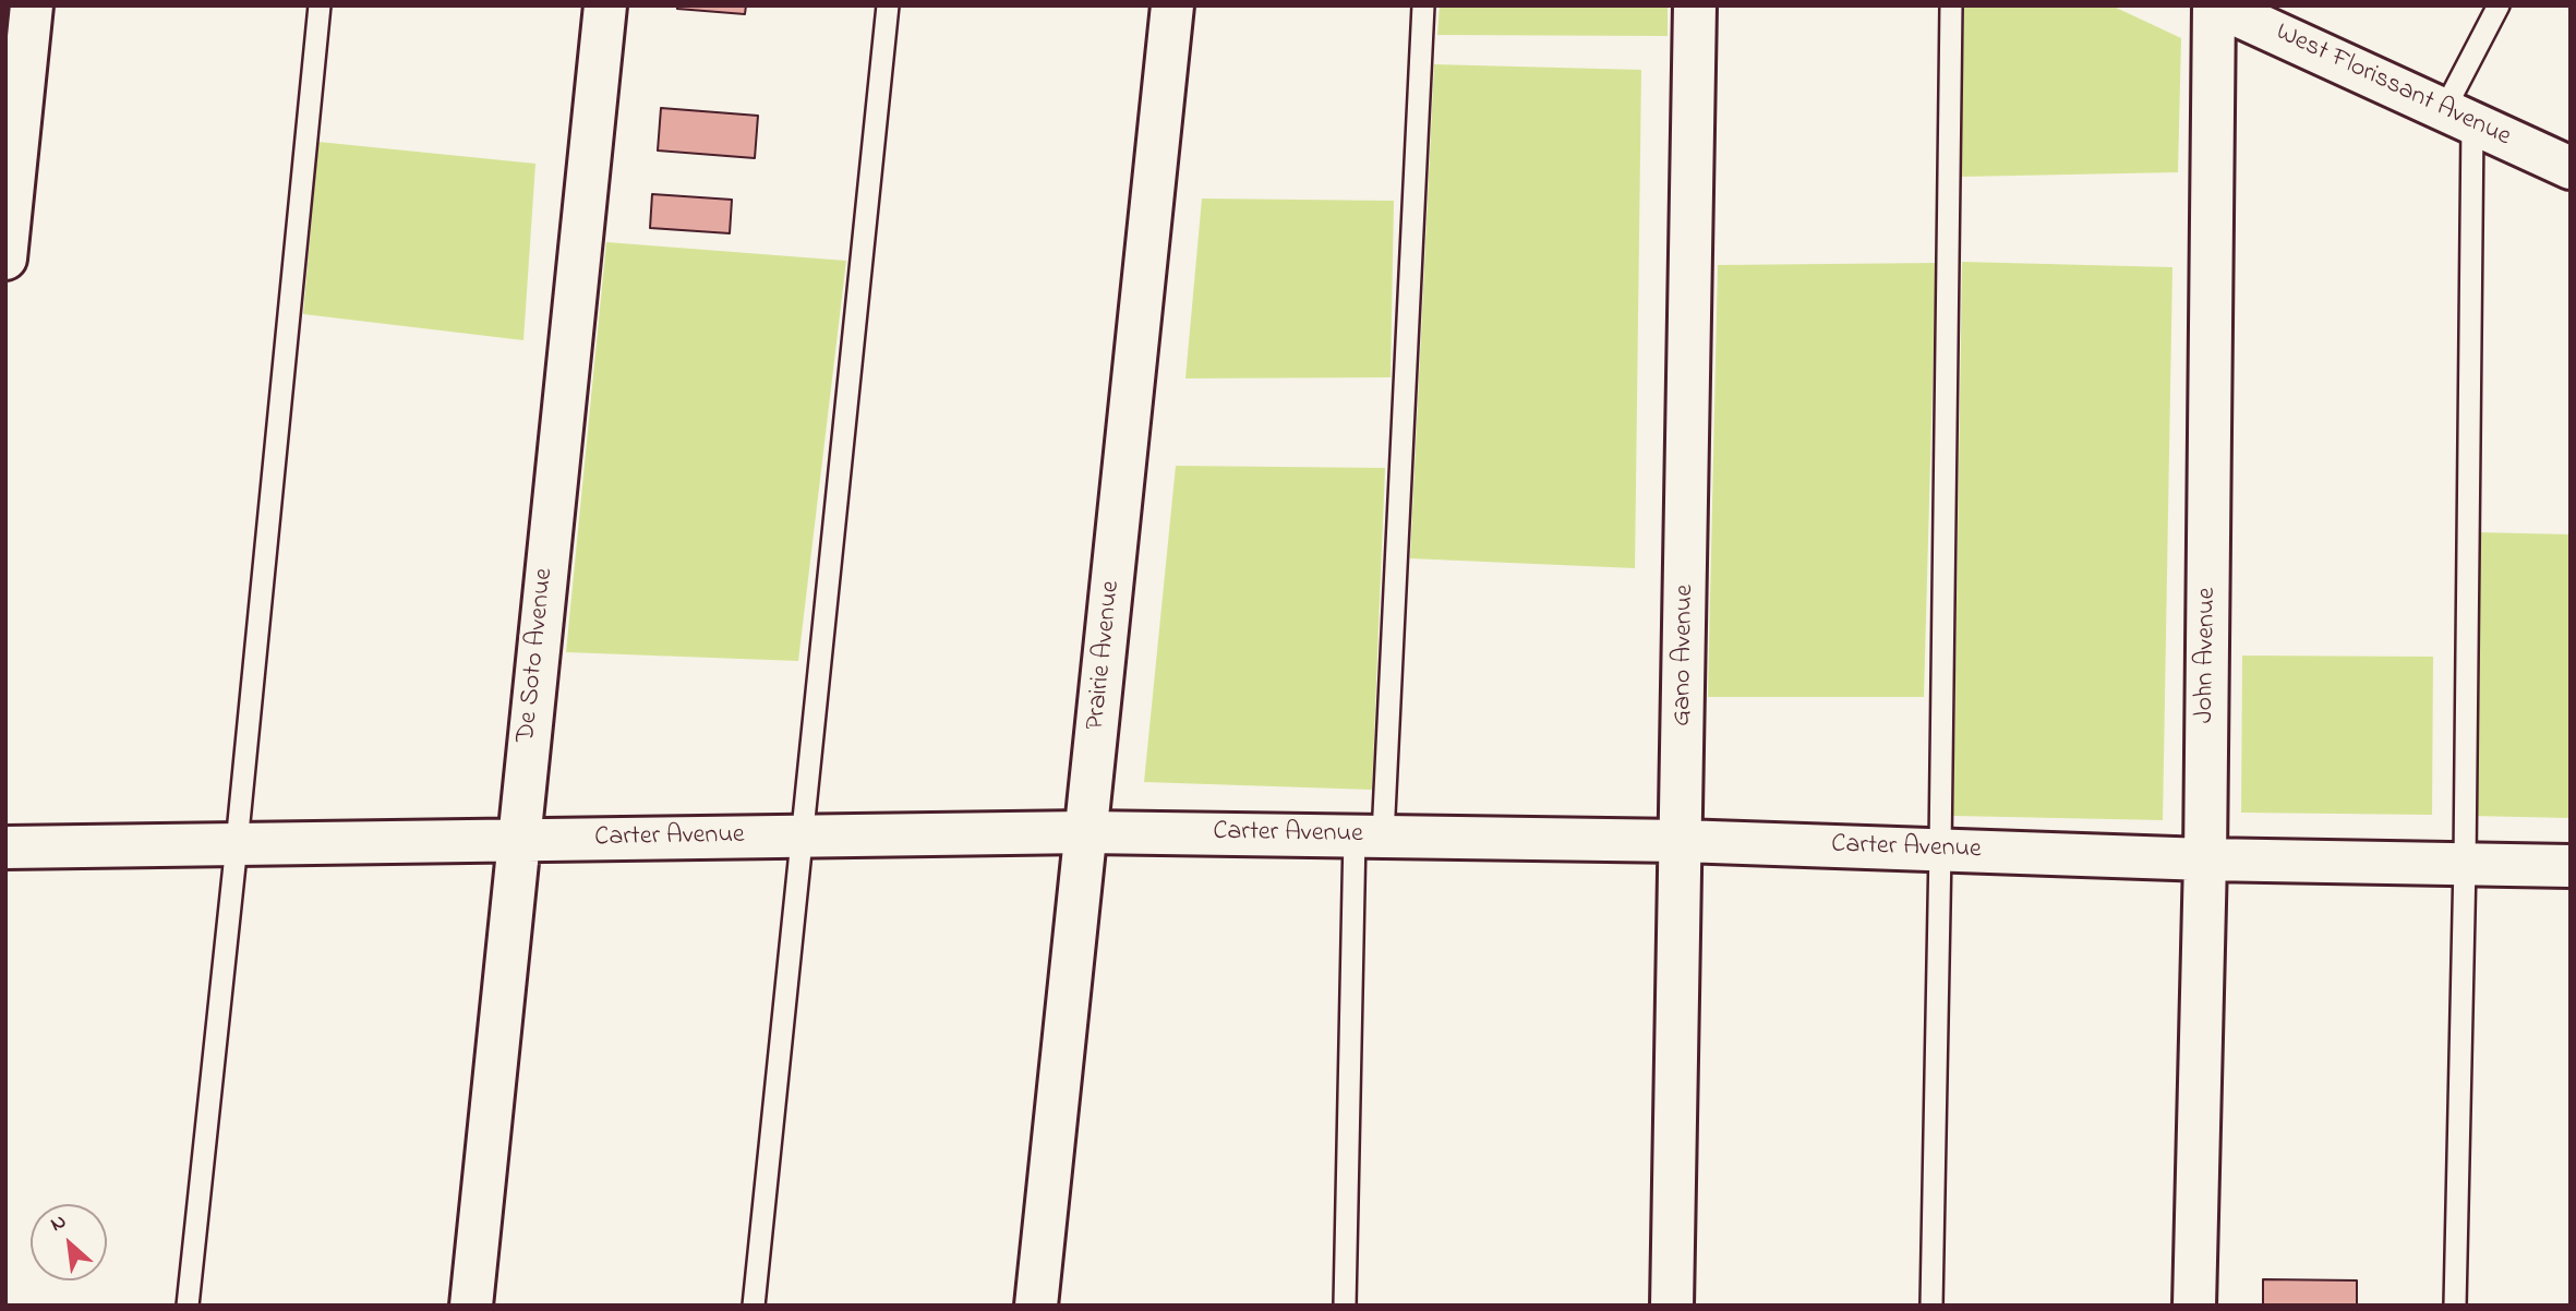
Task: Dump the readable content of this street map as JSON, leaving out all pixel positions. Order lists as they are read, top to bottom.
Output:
{
  "streets": {
    "street": [
      "West Florissant Avenue",
      "De Soto Avenue",
      "Prairie Avenue",
      "Gano Avenue",
      "John Avenue",
      "Carter Avenue"
    ]
  },
  "crossings": [
    ["West Florissant Avenue", "John Avenue"],
    ["De Soto Avenue", "Carter Avenue"],
    ["Prairie Avenue", "Carter Avenue"],
    ["Gano Avenue", "Carter Avenue"],
    ["John Avenue", "Carter Avenue"]
  ],
  "north": "top left"
}
